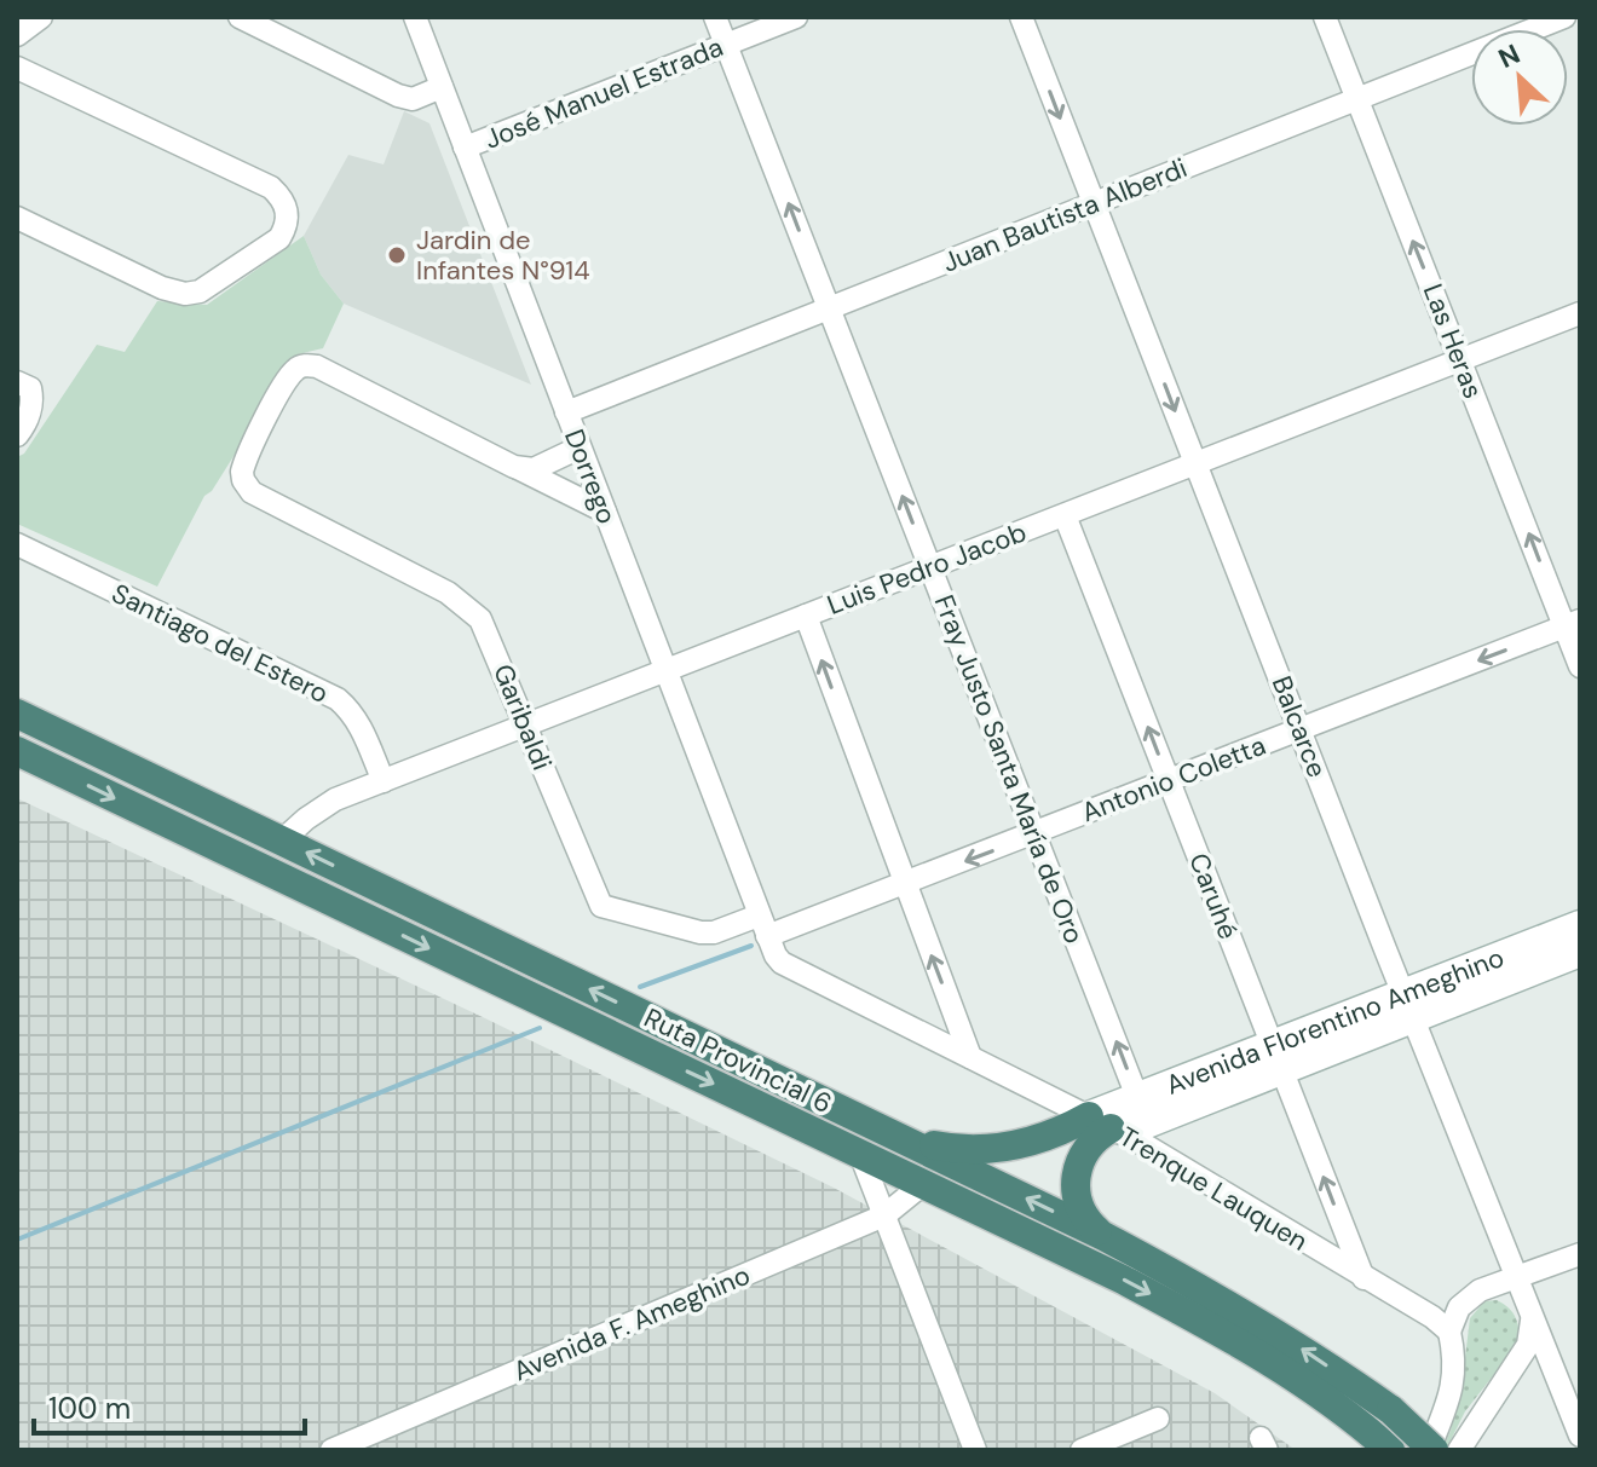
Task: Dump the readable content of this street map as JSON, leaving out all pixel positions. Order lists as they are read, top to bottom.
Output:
{
  "streets": {
    "highway": ["Ruta Provincial 6"],
    "main road": ["Avenida Florentino Ameghino"],
    "street": [
      "José Manuel Estrada",
      "Juan Bautista Alberdi",
      "Las Heras",
      "Dorrego",
      "Luis Pedro Jacob",
      "Santiago del Estero",
      "Garibaldi",
      "Balcarce",
      "Fray Justo Santa María de Oro",
      "Antonio Coletta",
      "Caruhé",
      "Trenque Lauquen",
      "Avenida F. Ameghino"
    ]
  },
  "crossings": [
    ["José Manuel Estrada", "Dorrego"],
    ["José Manuel Estrada", "Fray Justo Santa María de Oro"],
    ["Juan Bautista Alberdi", "Las Heras"],
    ["Juan Bautista Alberdi", "Dorrego"],
    ["Juan Bautista Alberdi", "Balcarce"],
    ["Juan Bautista Alberdi", "Fray Justo Santa María de Oro"],
    ["Las Heras", "Luis Pedro Jacob"],
    ["Las Heras", "Antonio Coletta"],
    ["Dorrego", "Luis Pedro Jacob"],
    ["Dorrego", "Garibaldi"],
    ["Dorrego", "Antonio Coletta"],
    ["Dorrego", "Trenque Lauquen"],
    ["Luis Pedro Jacob", "Santiago del Estero"],
    ["Luis Pedro Jacob", "Garibaldi"],
    ["Luis Pedro Jacob", "Balcarce"],
    ["Luis Pedro Jacob", "Fray Justo Santa María de Oro"],
    ["Luis Pedro Jacob", "Caruhé"],
    ["Luis Pedro Jacob", "Ruta Provincial 6"],
    ["Garibaldi", "Antonio Coletta"],
    ["Garibaldi", "Trenque Lauquen"],
    ["Balcarce", "Antonio Coletta"],
    ["Balcarce", "Avenida Florentino Ameghino"],
    ["Fray Justo Santa María de Oro", "Antonio Coletta"],
    ["Fray Justo Santa María de Oro", "Avenida Florentino Ameghino"],
    ["Fray Justo Santa María de Oro", "Trenque Lauquen"],
    ["Antonio Coletta", "Caruhé"],
    ["Antonio Coletta", "Trenque Lauquen"],
    ["Caruhé", "Avenida Florentino Ameghino"],
    ["Caruhé", "Trenque Lauquen"],
    ["Avenida Florentino Ameghino", "Trenque Lauquen"],
    ["Ruta Provincial 6", "Avenida F. Ameghino"]
  ],
  "one_way": [
    "Las Heras",
    "Fray Justo Santa María de Oro",
    "Antonio Coletta",
    "Caruhé"
  ],
  "places": ["Jardin de Infantes N°914"],
  "scale_bar": "100 m",
  "north": "top left"
}
